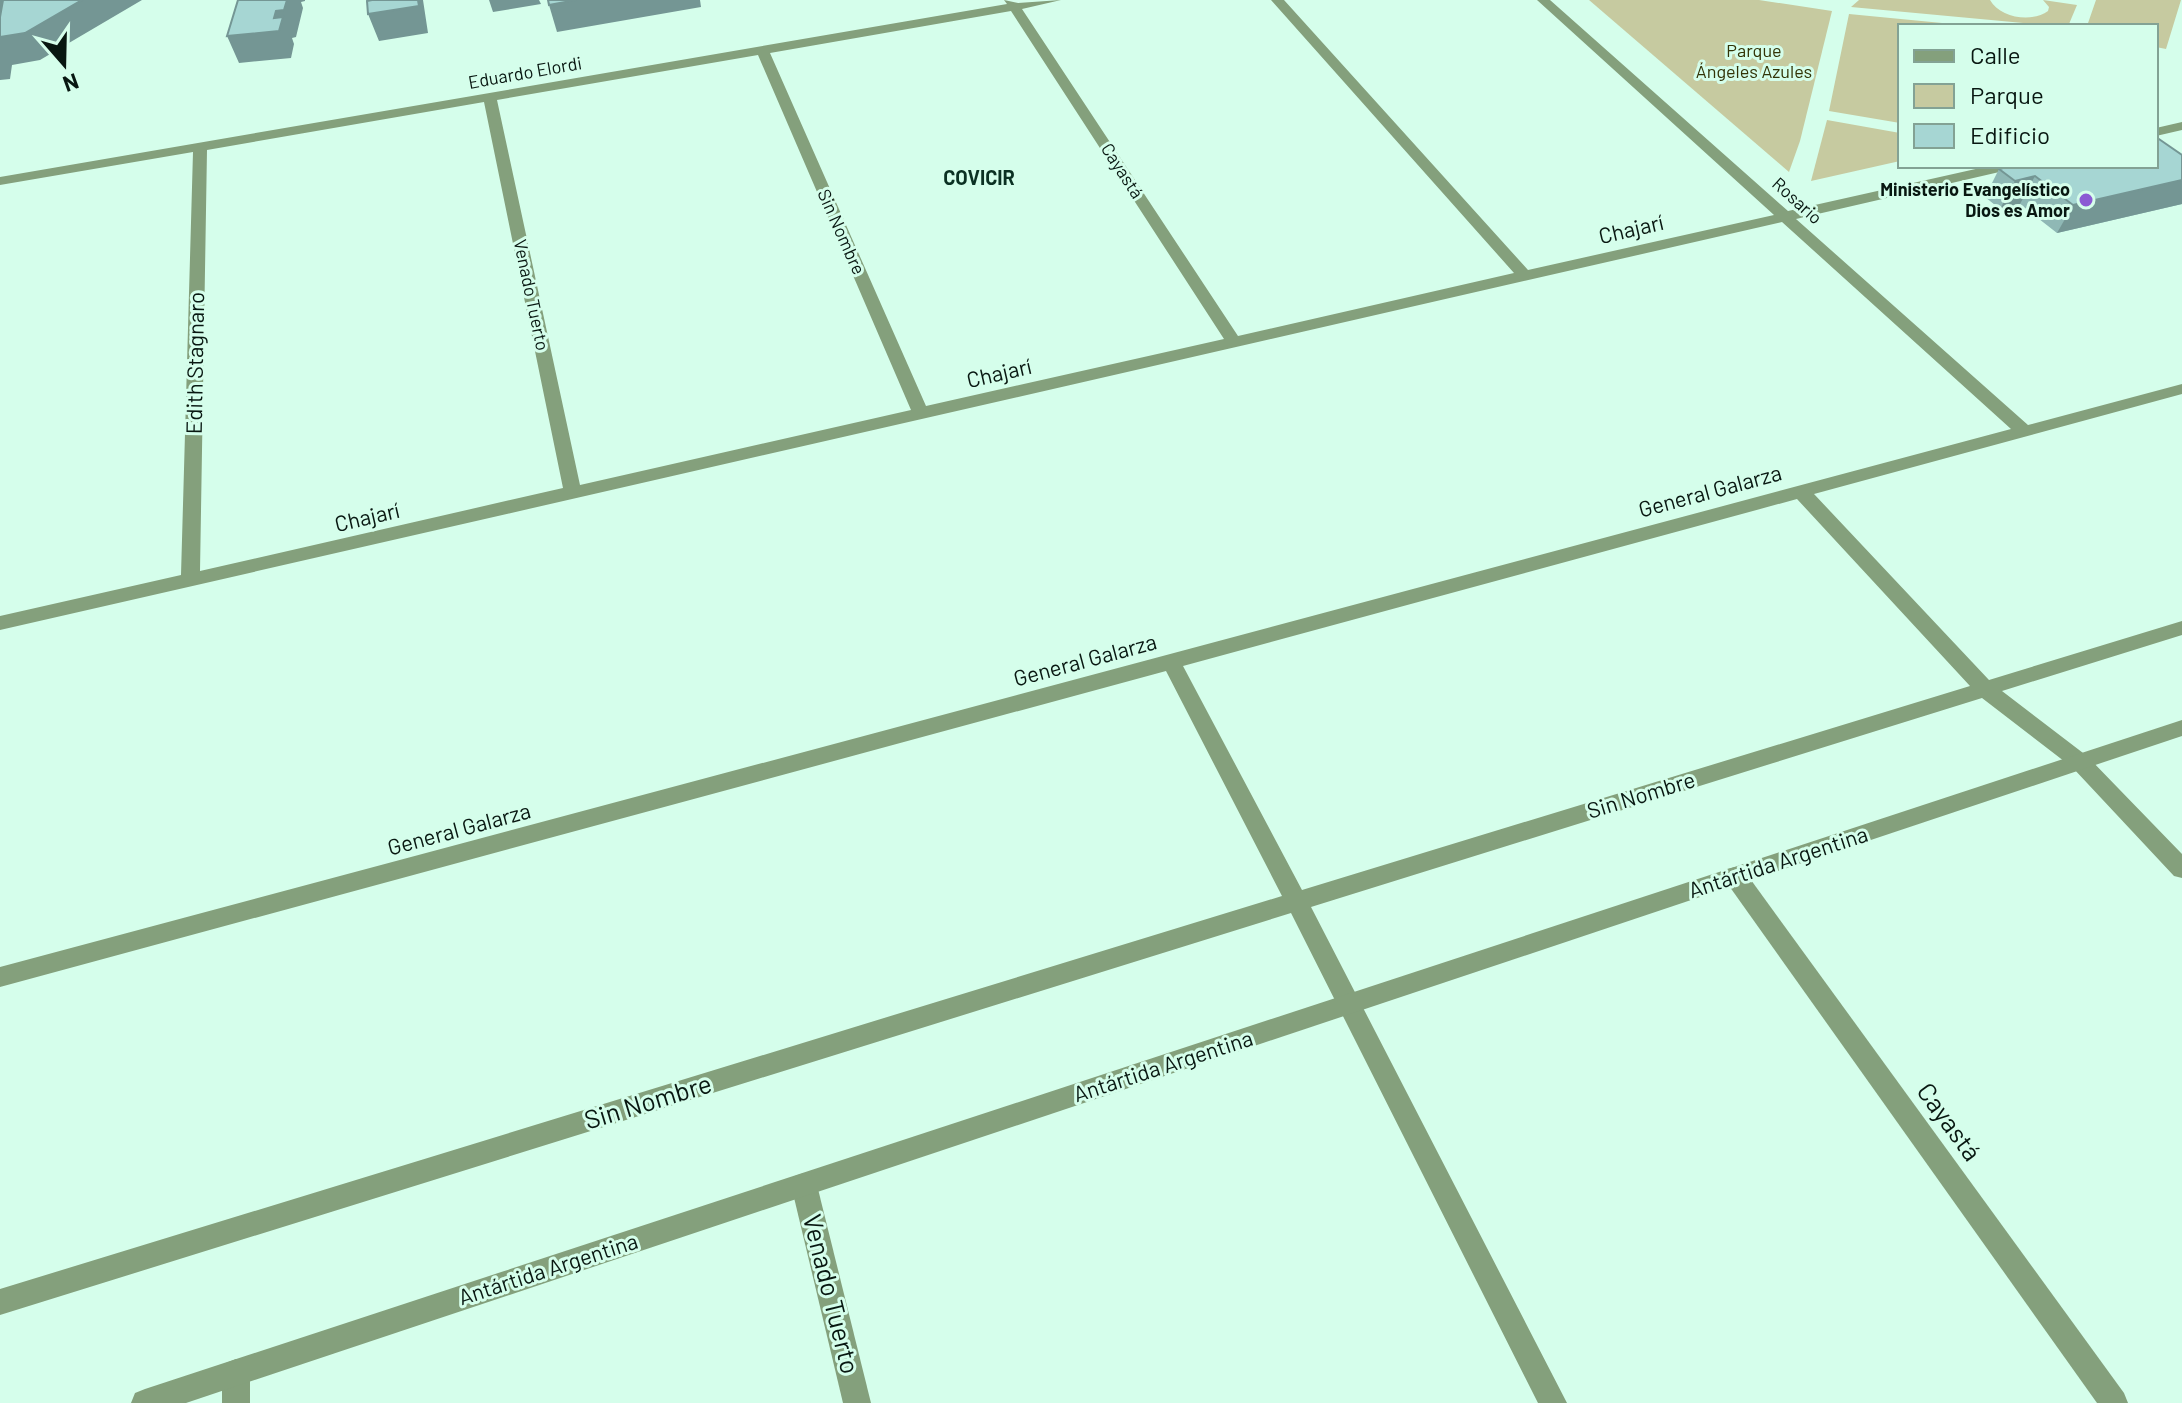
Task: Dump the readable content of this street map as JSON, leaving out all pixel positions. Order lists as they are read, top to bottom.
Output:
{
  "streets": {
    "street": [
      "Eduardo Elordi",
      "Cayastá",
      "Rosario",
      "Chajarí",
      "Sin Nombre",
      "Venado Tuerto",
      "Edith Stagnaro",
      "General Galarza",
      "Antártida Argentina"
    ]
  },
  "crossings": [
    ["Eduardo Elordi", "Cayastá"],
    ["Eduardo Elordi", "Sin Nombre"],
    ["Eduardo Elordi", "Venado Tuerto"],
    ["Eduardo Elordi", "Edith Stagnaro"],
    ["Cayastá", "Chajarí"],
    ["Cayastá", "Antártida Argentina"],
    ["Rosario", "Chajarí"],
    ["Rosario", "General Galarza"],
    ["Chajarí", "Sin Nombre"],
    ["Chajarí", "Venado Tuerto"],
    ["Chajarí", "Edith Stagnaro"],
    ["Venado Tuerto", "Antártida Argentina"]
  ],
  "districts": ["COVICIR"],
  "parks": ["Parque Ángeles Azules"],
  "places": ["Ministerio Evangelístico Dios es Amor"],
  "legend": ["Calle", "Parque", "Edificio"],
  "north": "bottom"
}
